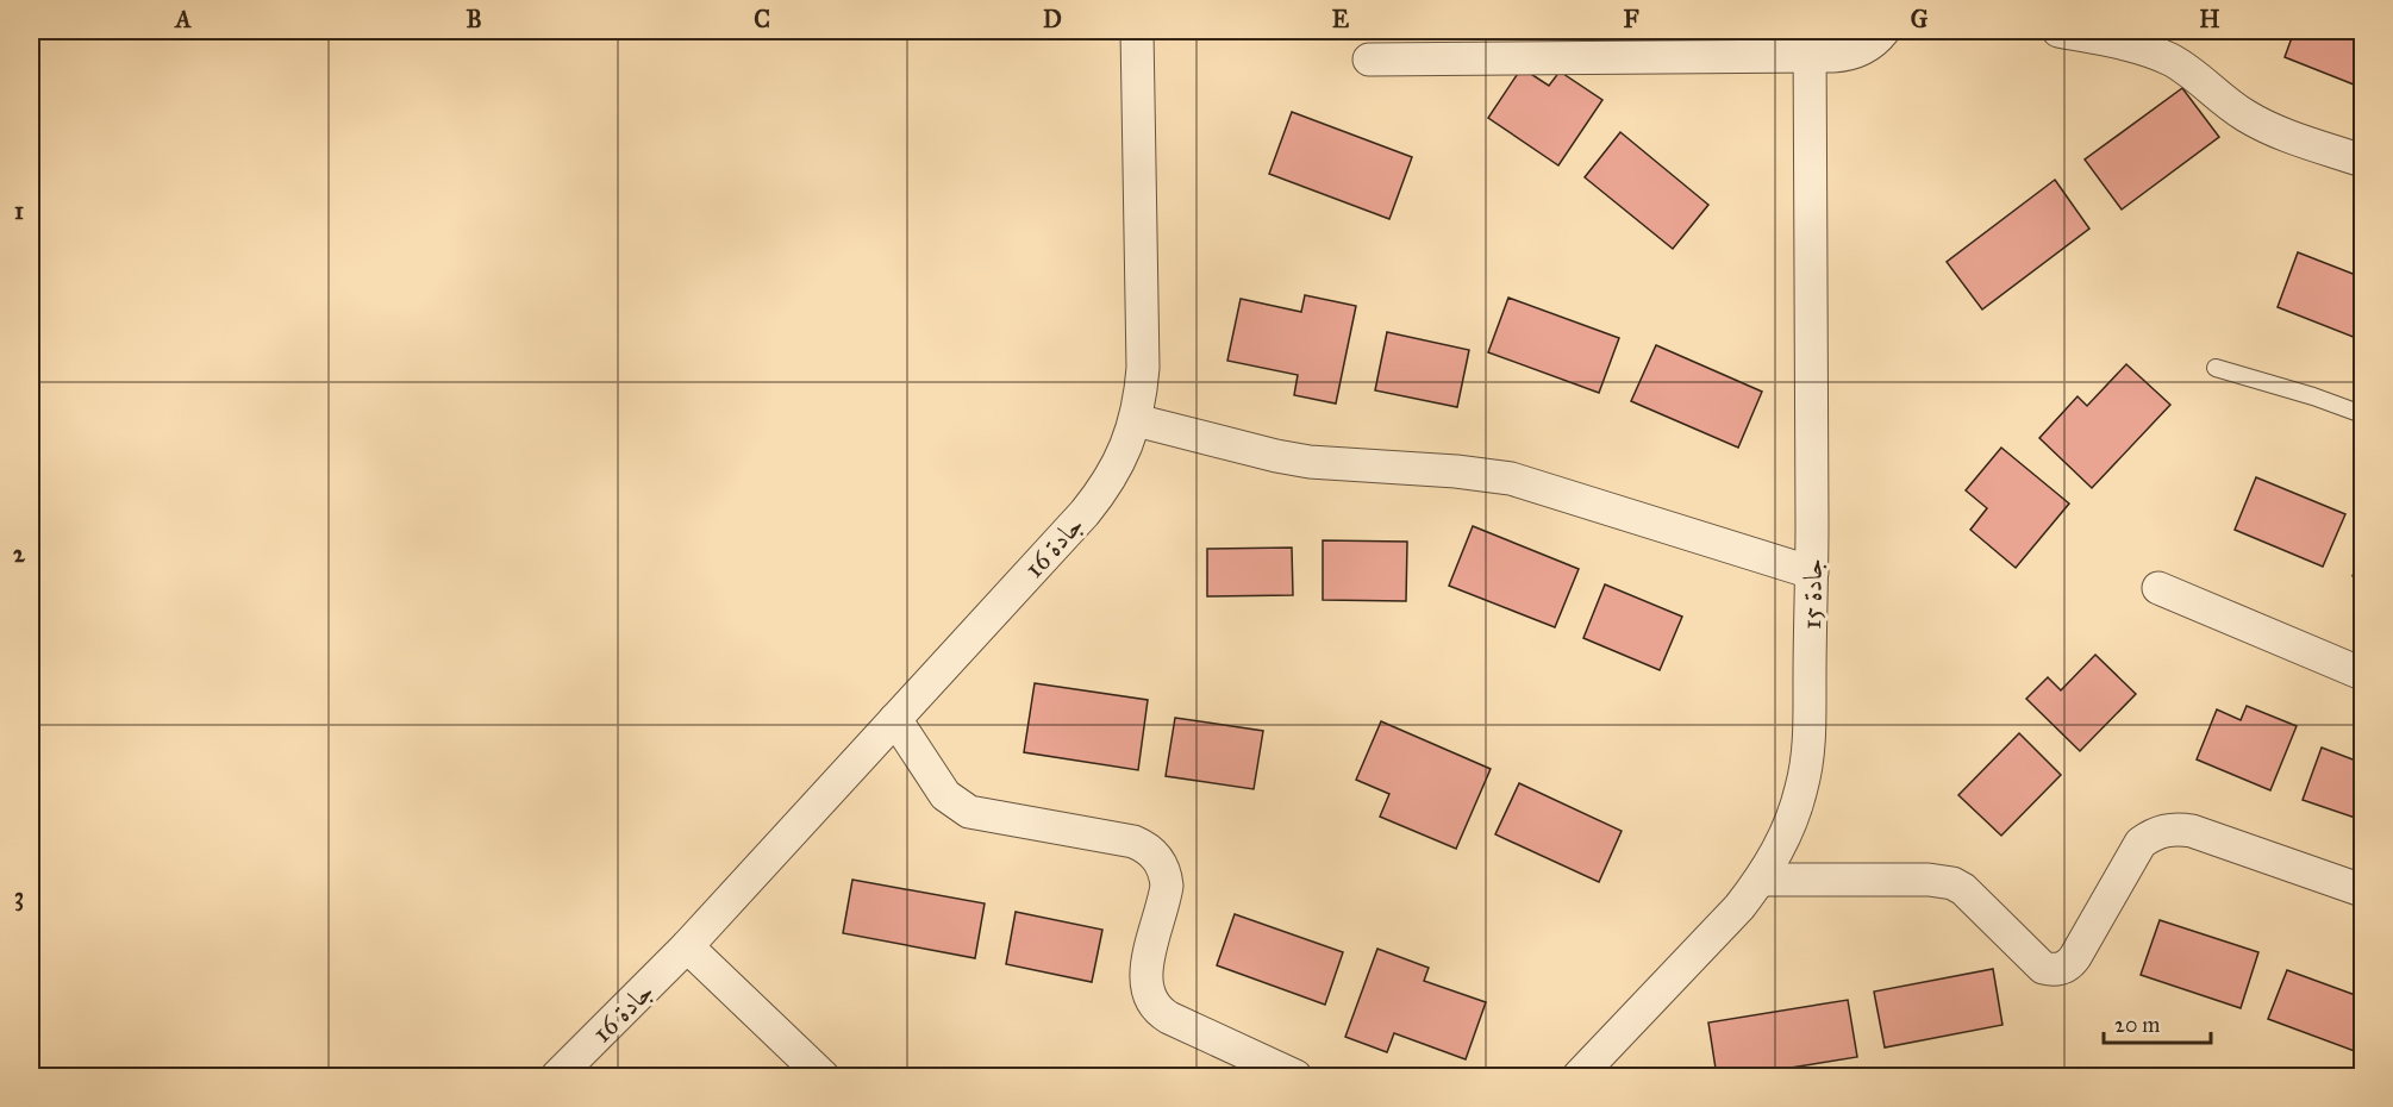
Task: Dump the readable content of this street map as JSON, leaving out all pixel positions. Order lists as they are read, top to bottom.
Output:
{
  "streets": {
    "street": ["جادة 16", "جادة 15"]
  },
  "scale_bar": "20 m",
  "grid": {
    "columns": [
      "A",
      "B",
      "C",
      "D",
      "E",
      "F",
      "G",
      "H"
    ],
    "rows": ["1", "2", "3"]
  }
}
